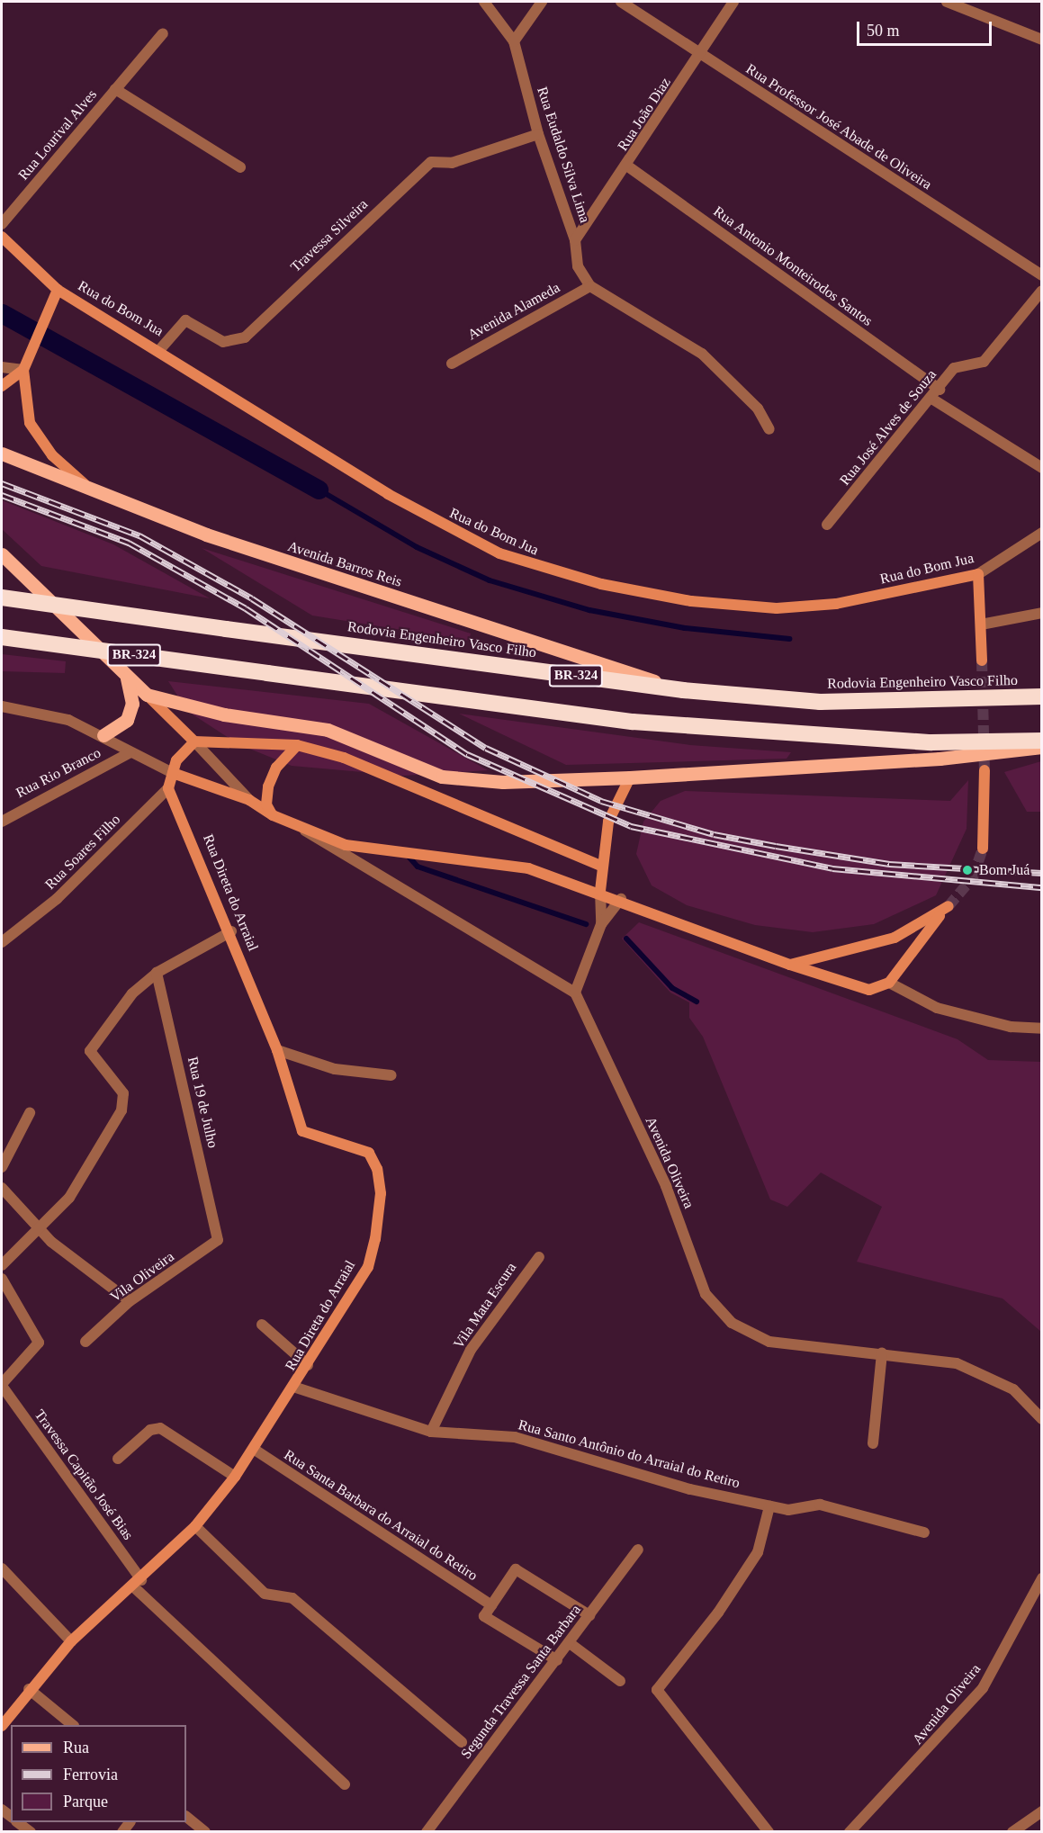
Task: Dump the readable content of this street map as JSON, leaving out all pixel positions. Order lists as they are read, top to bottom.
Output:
{
  "streets": {
    "highway": ["Rodovia Engenheiro Vasco Filho", "BR-324"],
    "main road": ["Avenida Barros Reis"],
    "street": [
      "Rua João Diaz",
      "Rua Professor José Abade de Oliveira",
      "Rua Lourival Alves",
      "Rua Eudaldo Silva Lima",
      "Travessa Silveira",
      "Rua Antonio Monteirodos Santos",
      "Rua do Bom Jua",
      "Avenida Alameda",
      "Rua José Alves de Souza",
      "Rua Rio Branco",
      "Rua Soares Filho",
      "Rua Direta do Arraial",
      "Rua 19 de Julho",
      "Avenida Oliveira",
      "Vila Oliveira",
      "Vila Mata Escura",
      "Rua Santo Antônio do Arraial do Retiro",
      "Travessa Capitão José Bias",
      "Rua Santa Barbara do Arraial do Retiro",
      "Segunda Travessa Santa Barbara"
    ]
  },
  "crossings": [
    ["Rua João Diaz", "Rua Professor José Abade de Oliveira"],
    ["Rua João Diaz", "Rua Eudaldo Silva Lima"],
    ["Rua João Diaz", "Rua Antonio Monteirodos Santos"],
    ["Rua Eudaldo Silva Lima", "Travessa Silveira"],
    ["Rua Eudaldo Silva Lima", "Avenida Alameda"],
    ["Travessa Silveira", "Rua do Bom Jua"],
    ["Rua Antonio Monteirodos Santos", "Rua José Alves de Souza"],
    ["Avenida Barros Reis", "Rodovia Engenheiro Vasco Filho"],
    ["Rua Soares Filho", "Rua Direta do Arraial"],
    ["Rua Direta do Arraial", "Rua Santo Antônio do Arraial do Retiro"],
    ["Rua Direta do Arraial", "Travessa Capitão José Bias"],
    ["Rua Direta do Arraial", "Rua Santa Barbara do Arraial do Retiro"],
    ["Rua 19 de Julho", "Vila Oliveira"],
    ["Vila Mata Escura", "Rua Santo Antônio do Arraial do Retiro"]
  ],
  "places": ["Bom Juá"],
  "legend": ["Rua", "Ferrovia", "Parque"],
  "scale_bar": "50 m"
}
